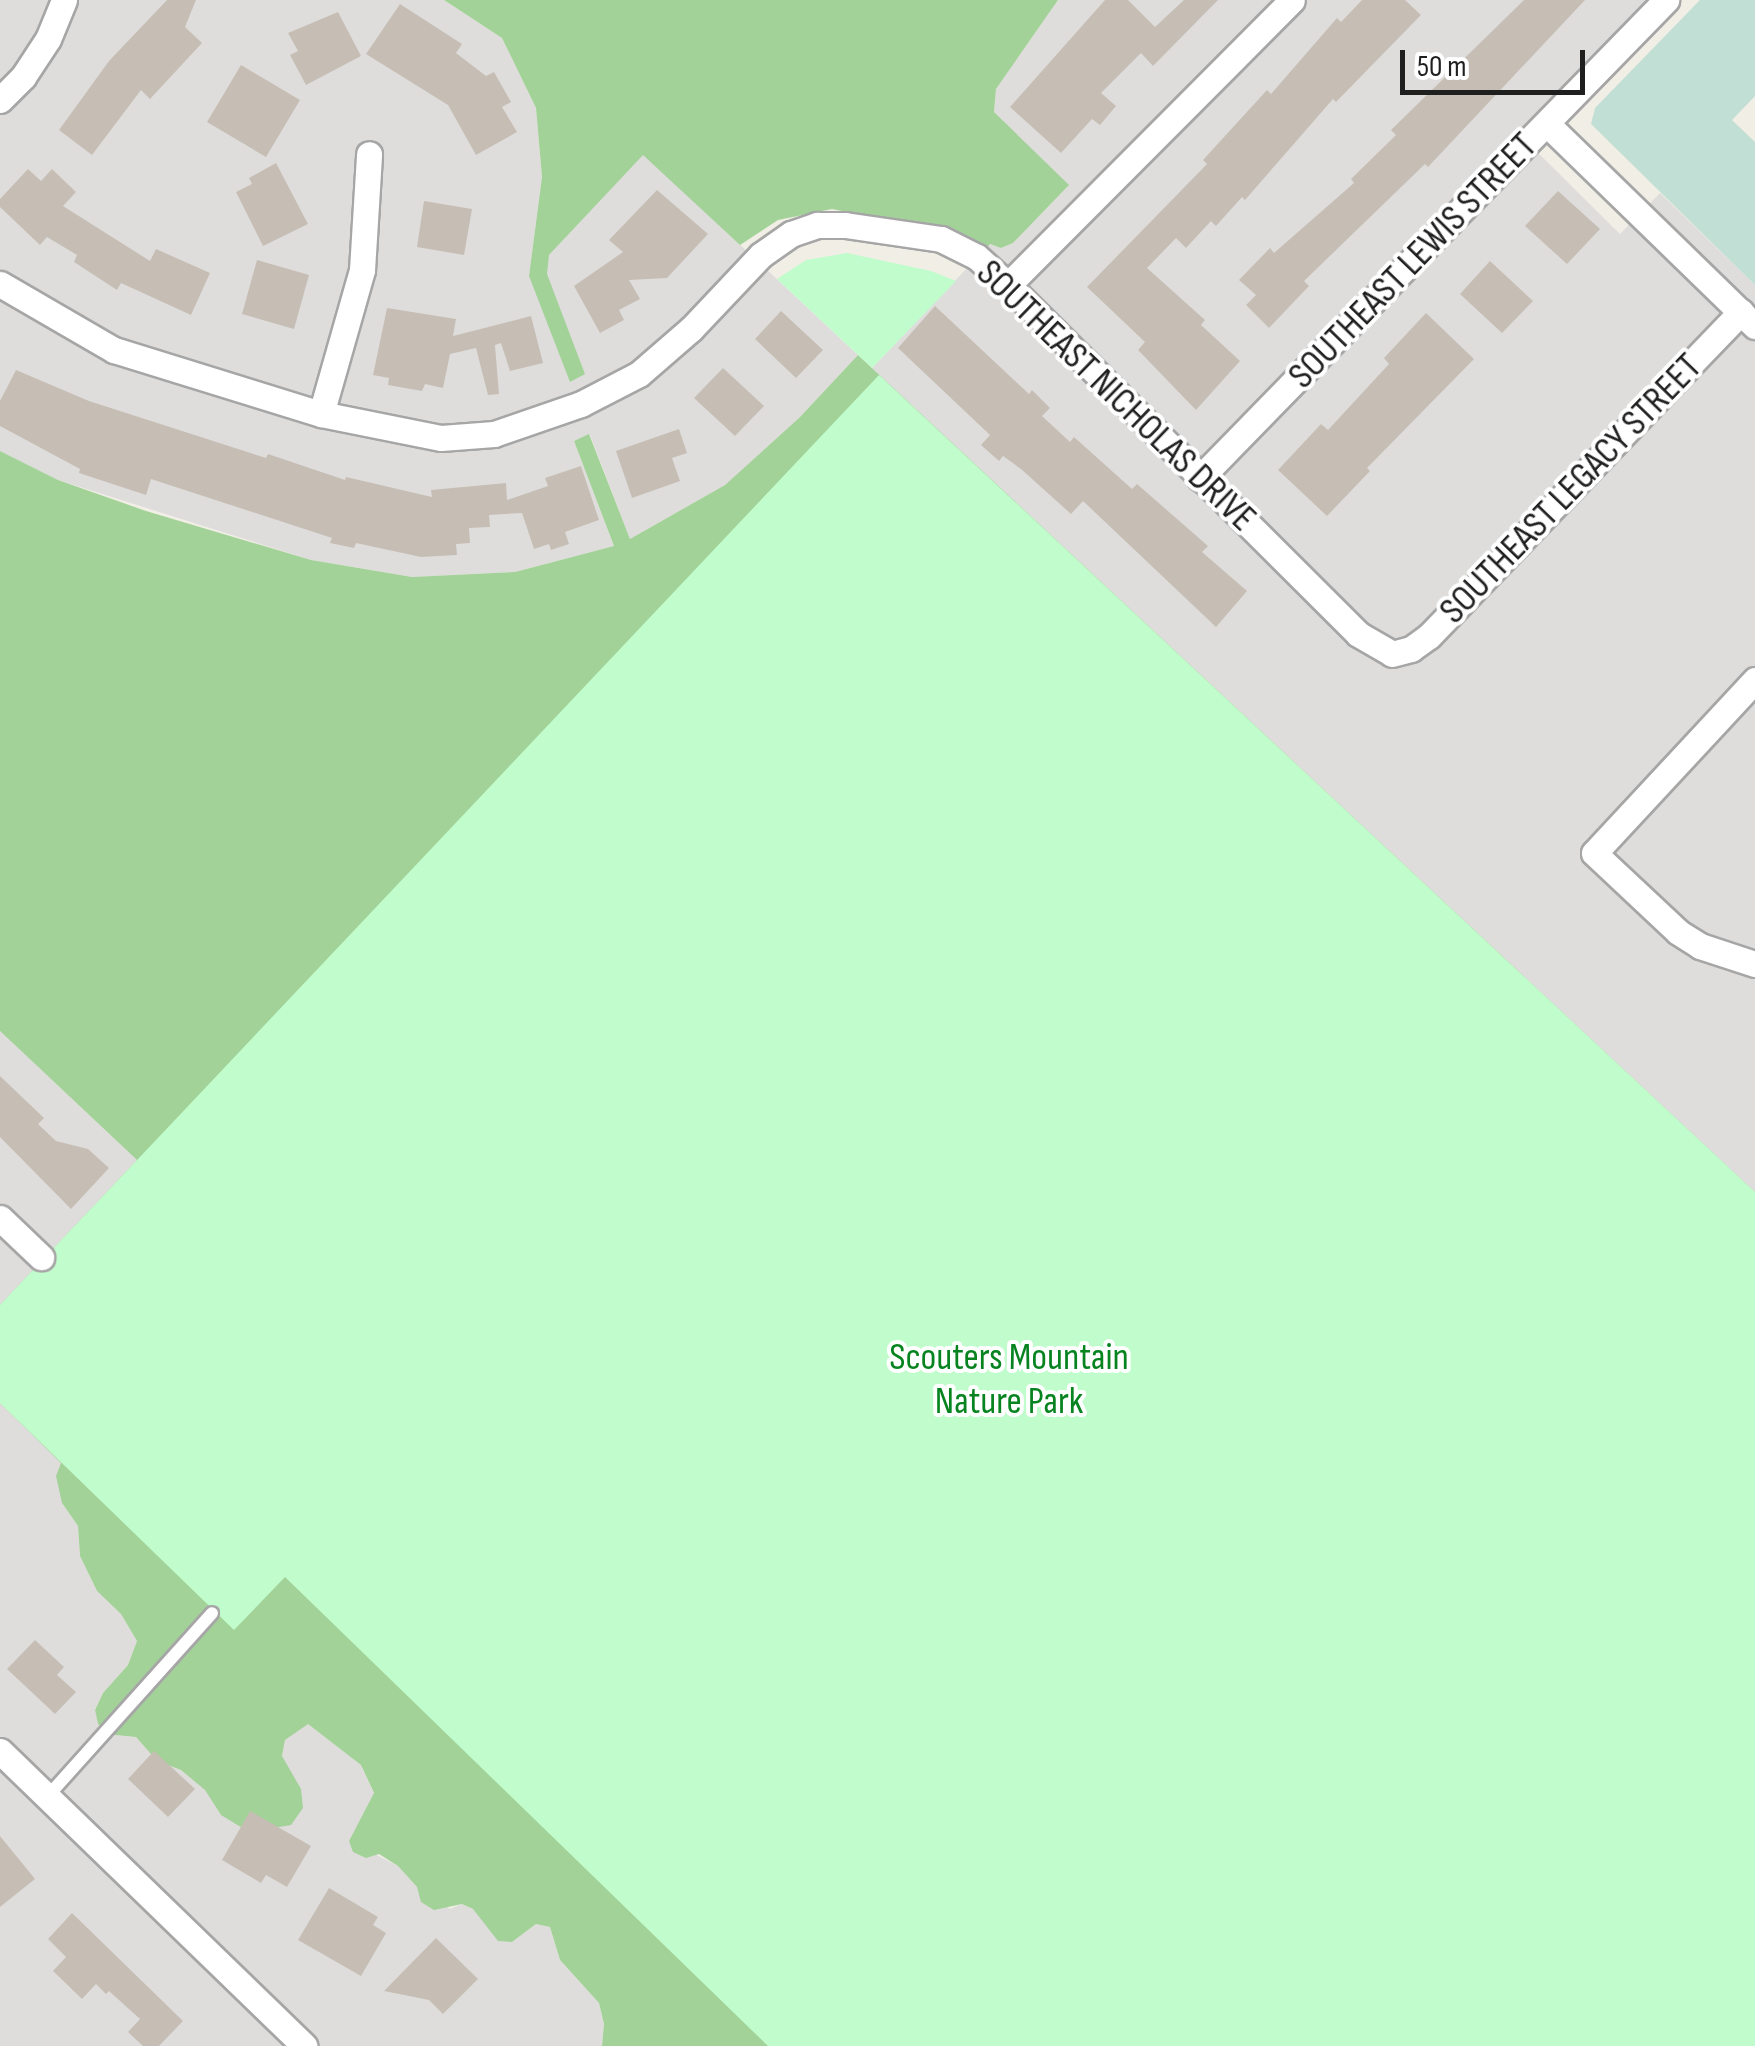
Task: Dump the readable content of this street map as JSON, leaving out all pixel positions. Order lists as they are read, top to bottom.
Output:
{
  "streets": {
    "street": ["SOUTHEAST LEWIS STREET", "SOUTHEAST NICHOLAS DRIVE", "SOUTHEAST LEGACY STREET"]
  },
  "crossings": [
    ["SOUTHEAST LEWIS STREET", "SOUTHEAST NICHOLAS DRIVE"],
    ["SOUTHEAST NICHOLAS DRIVE", "SOUTHEAST LEGACY STREET"]
  ],
  "parks": ["Scouters Mountain Nature Park"],
  "scale_bar": "50 m"
}
